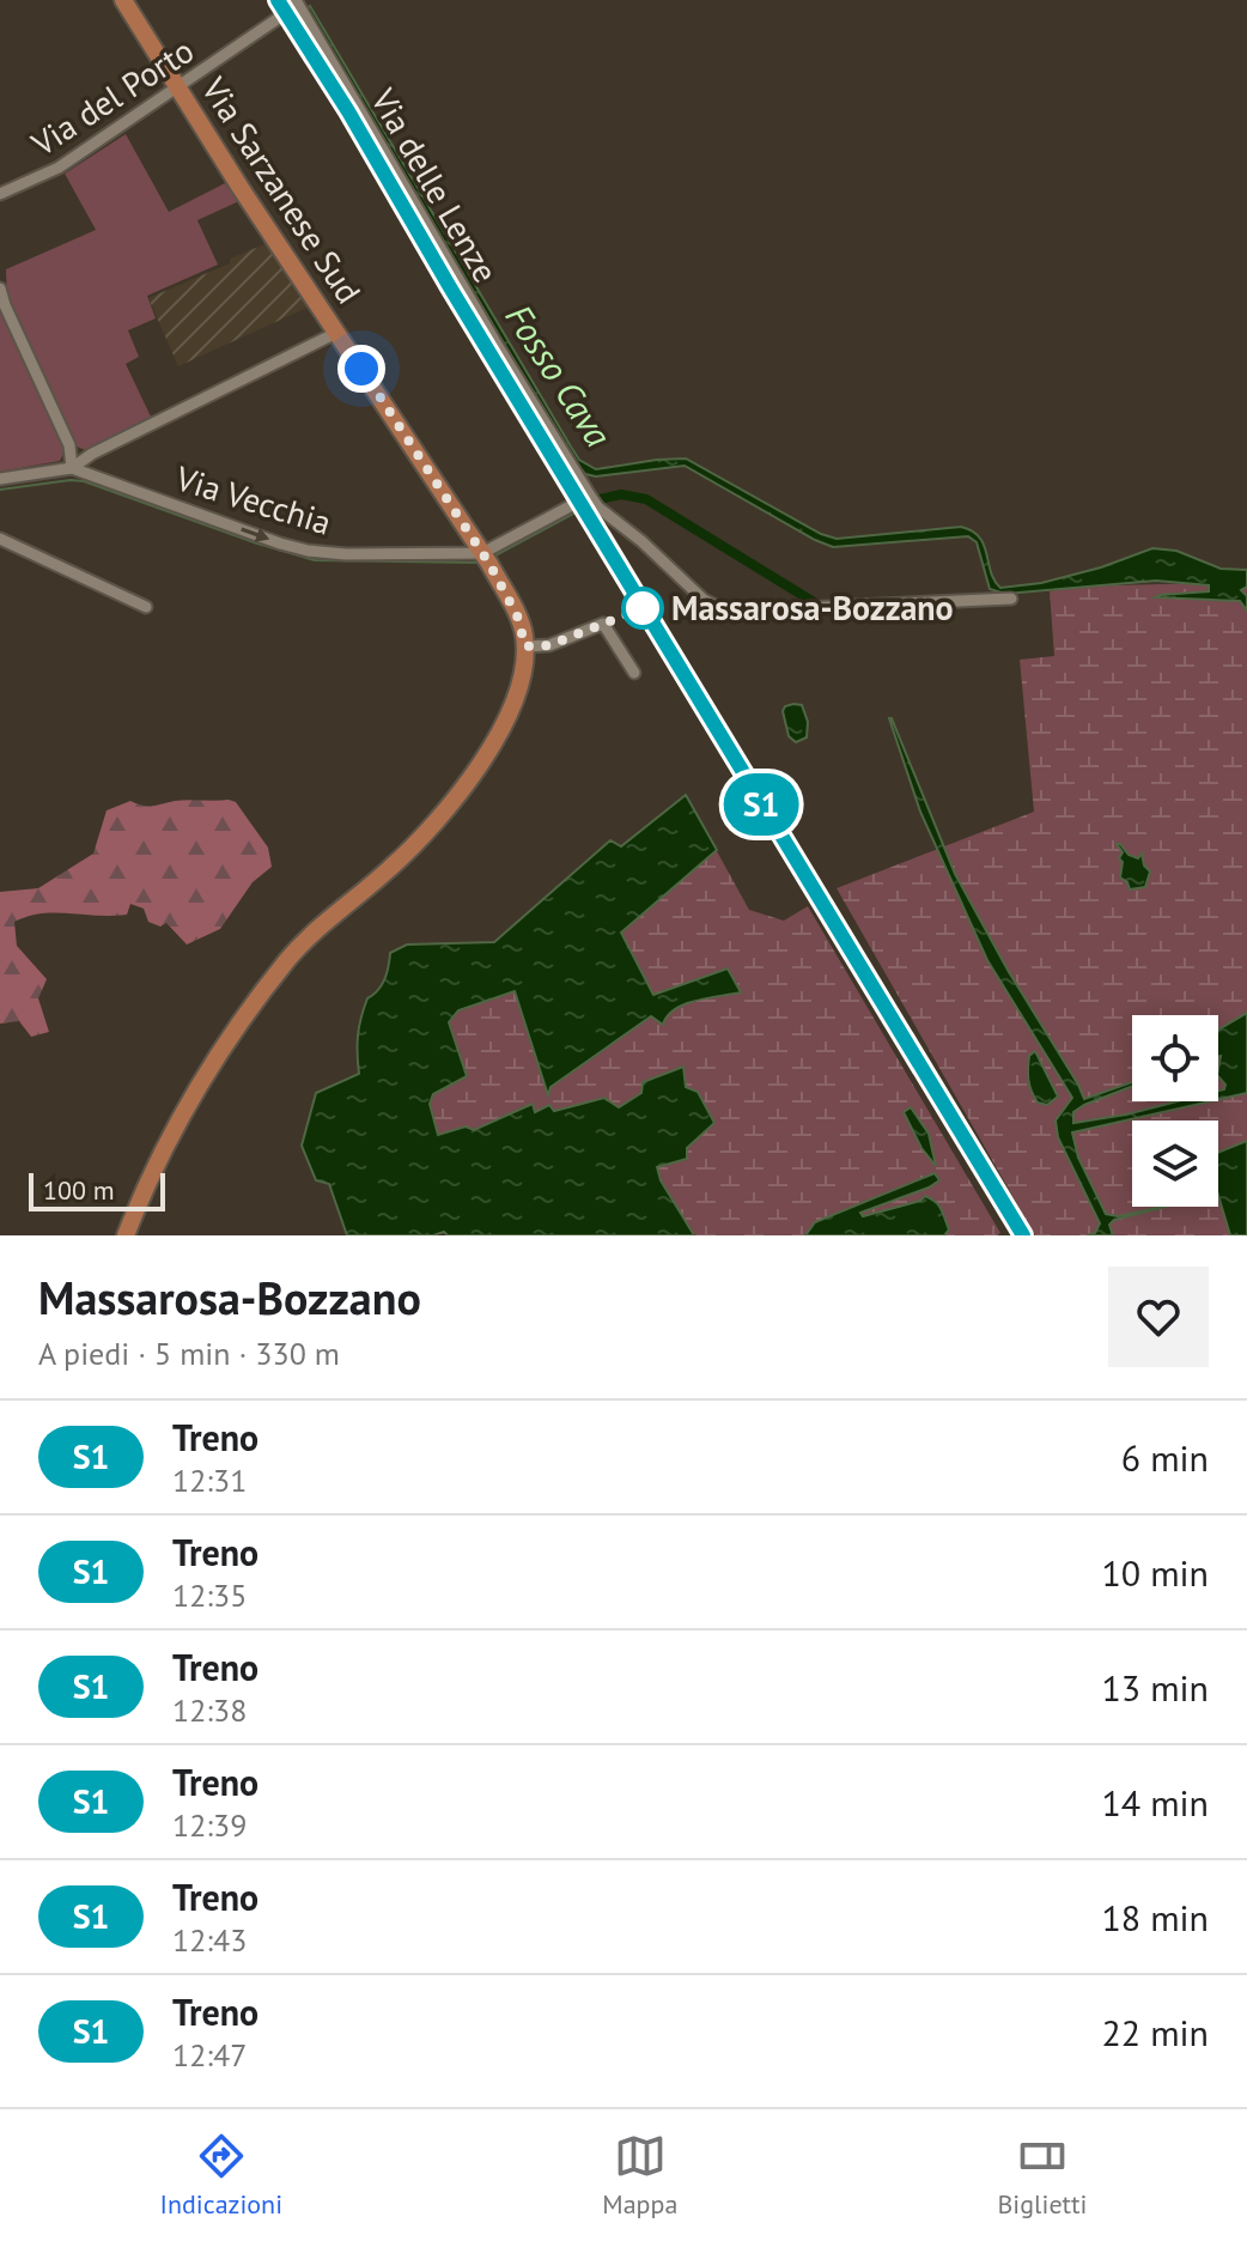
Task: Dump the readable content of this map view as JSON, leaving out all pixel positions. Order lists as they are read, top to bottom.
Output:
{
  "streets": {
    "main road": ["Via Sarzanese Sud"],
    "street": ["Via del Porto", "Via delle Lenze", "Via Vecchia"]
  },
  "crossings": [
    ["Via del Porto", "Via delle Lenze"],
    ["Via del Porto", "Via Sarzanese Sud"],
    ["Via Sarzanese Sud", "Via Vecchia"]
  ],
  "one_way": ["Via Vecchia"],
  "water": ["Fosso Cava"],
  "places": ["Massarosa-Bozzano"],
  "scale_bar": "100 m",
  "page": {
    "on_map": "S1",
    "scale": "100 m",
    "heading": ["Massarosa-Bozzano", "A piedi · 5 min · 330 m"],
    "list": [
      {
        "mark": "S1",
        "name": "Treno",
        "note": "12:31",
        "value": "6 min"
      },
      {
        "mark": "S1",
        "name": "Treno",
        "note": "12:35",
        "value": "10 min"
      },
      {
        "mark": "S1",
        "name": "Treno",
        "note": "12:38",
        "value": "13 min"
      },
      {
        "mark": "S1",
        "name": "Treno",
        "note": "12:39",
        "value": "14 min"
      },
      {
        "mark": "S1",
        "name": "Treno",
        "note": "12:43",
        "value": "18 min"
      },
      {
        "mark": "S1",
        "name": "Treno",
        "note": "12:47",
        "value": "22 min"
      }
    ],
    "tabs": ["Indicazioni", "Mappa", "Biglietti"]
  }
}
